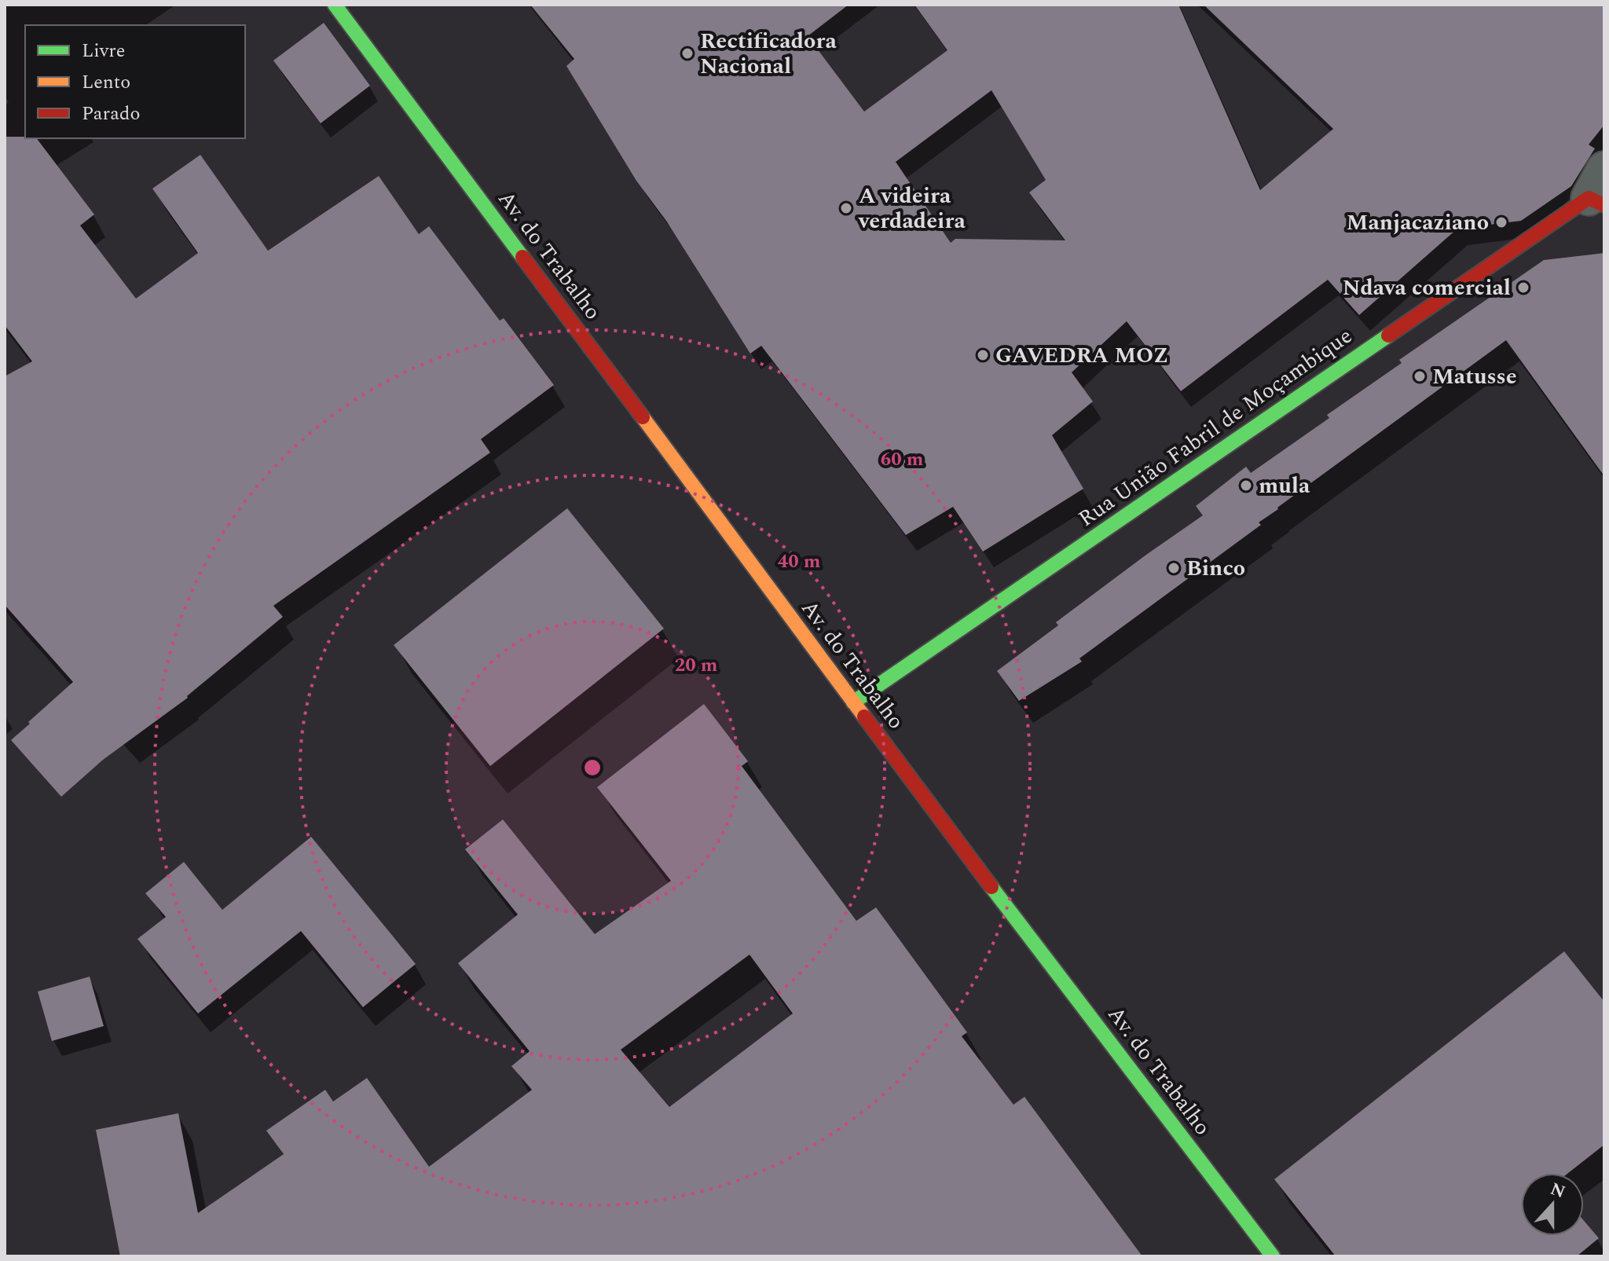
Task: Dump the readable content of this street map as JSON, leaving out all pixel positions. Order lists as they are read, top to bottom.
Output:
{
  "streets": {
    "main road": ["Av. do Trabalho", "Rua União Fabril de Moçambique"]
  },
  "crossings": [
    ["Av. do Trabalho", "Rua União Fabril de Moçambique"]
  ],
  "places": [
    "Rectificadora Nacional",
    "A videira verdadeira",
    "Manjacaziano",
    "Ndava comercial",
    "GAVEDRA MOZ",
    "Matusse",
    "mula",
    "Binco"
  ],
  "legend": ["Livre", "Lento", "Parado"],
  "north": "top",
  "rings": ["60 m", "40 m", "20 m"]
}
